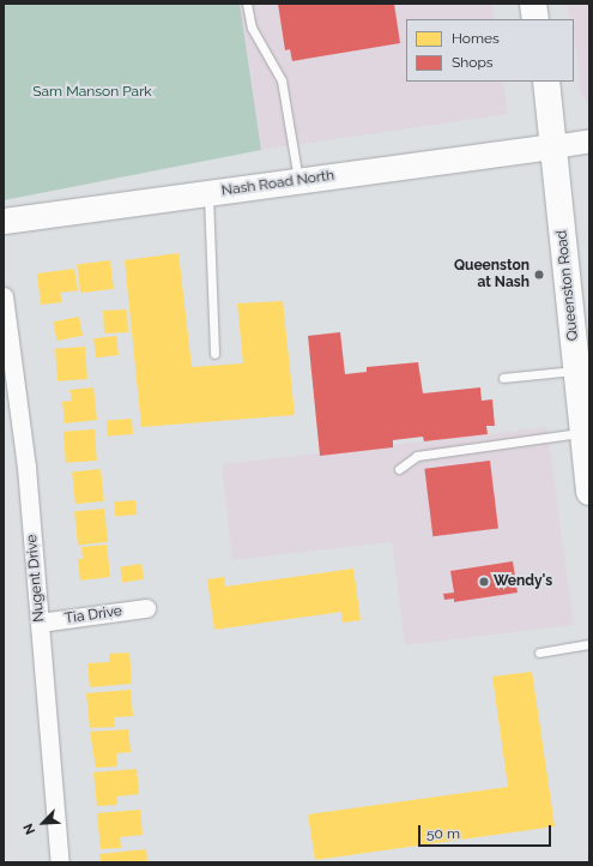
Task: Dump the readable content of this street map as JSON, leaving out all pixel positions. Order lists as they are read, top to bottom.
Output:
{
  "streets": {
    "main road": ["Nash Road North", "Queenston Road"],
    "street": ["Nugent Drive", "Tia Drive"]
  },
  "crossings": [
    ["Nash Road North", "Queenston Road"],
    ["Nugent Drive", "Tia Drive"]
  ],
  "parks": ["Sam Manson Park"],
  "places": ["Queenston at Nash", "Wendy's"],
  "legend": ["Homes", "Shops"],
  "scale_bar": "50 m",
  "north": "bottom left"
}
